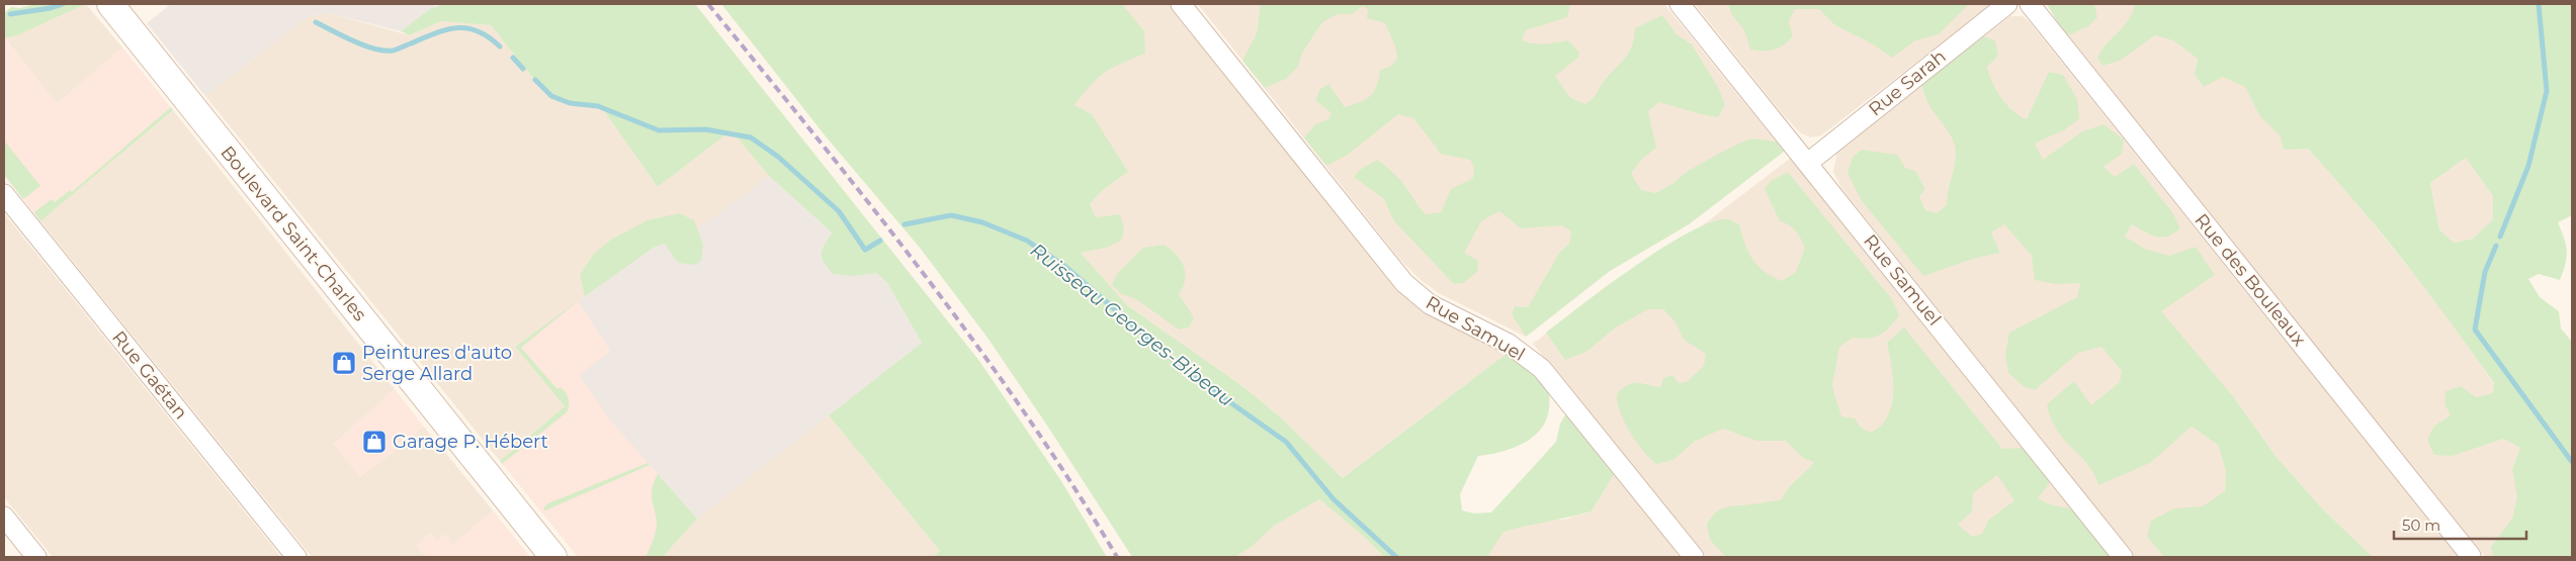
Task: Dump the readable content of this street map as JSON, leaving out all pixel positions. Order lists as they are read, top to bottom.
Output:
{
  "streets": {
    "street": [
      "Rue Sarah",
      "Boulevard Saint-Charles",
      "Rue Samuel",
      "Rue des Bouleaux",
      "Rue Gaétan"
    ]
  },
  "crossings": [
    ["Rue Sarah", "Rue Samuel"]
  ],
  "water": ["Ruisseau Georges-Bibeau"],
  "places": {
    "shop": ["Peintures d'auto Serge Allard", "Garage P. Hébert"]
  },
  "scale_bar": "50 m"
}
